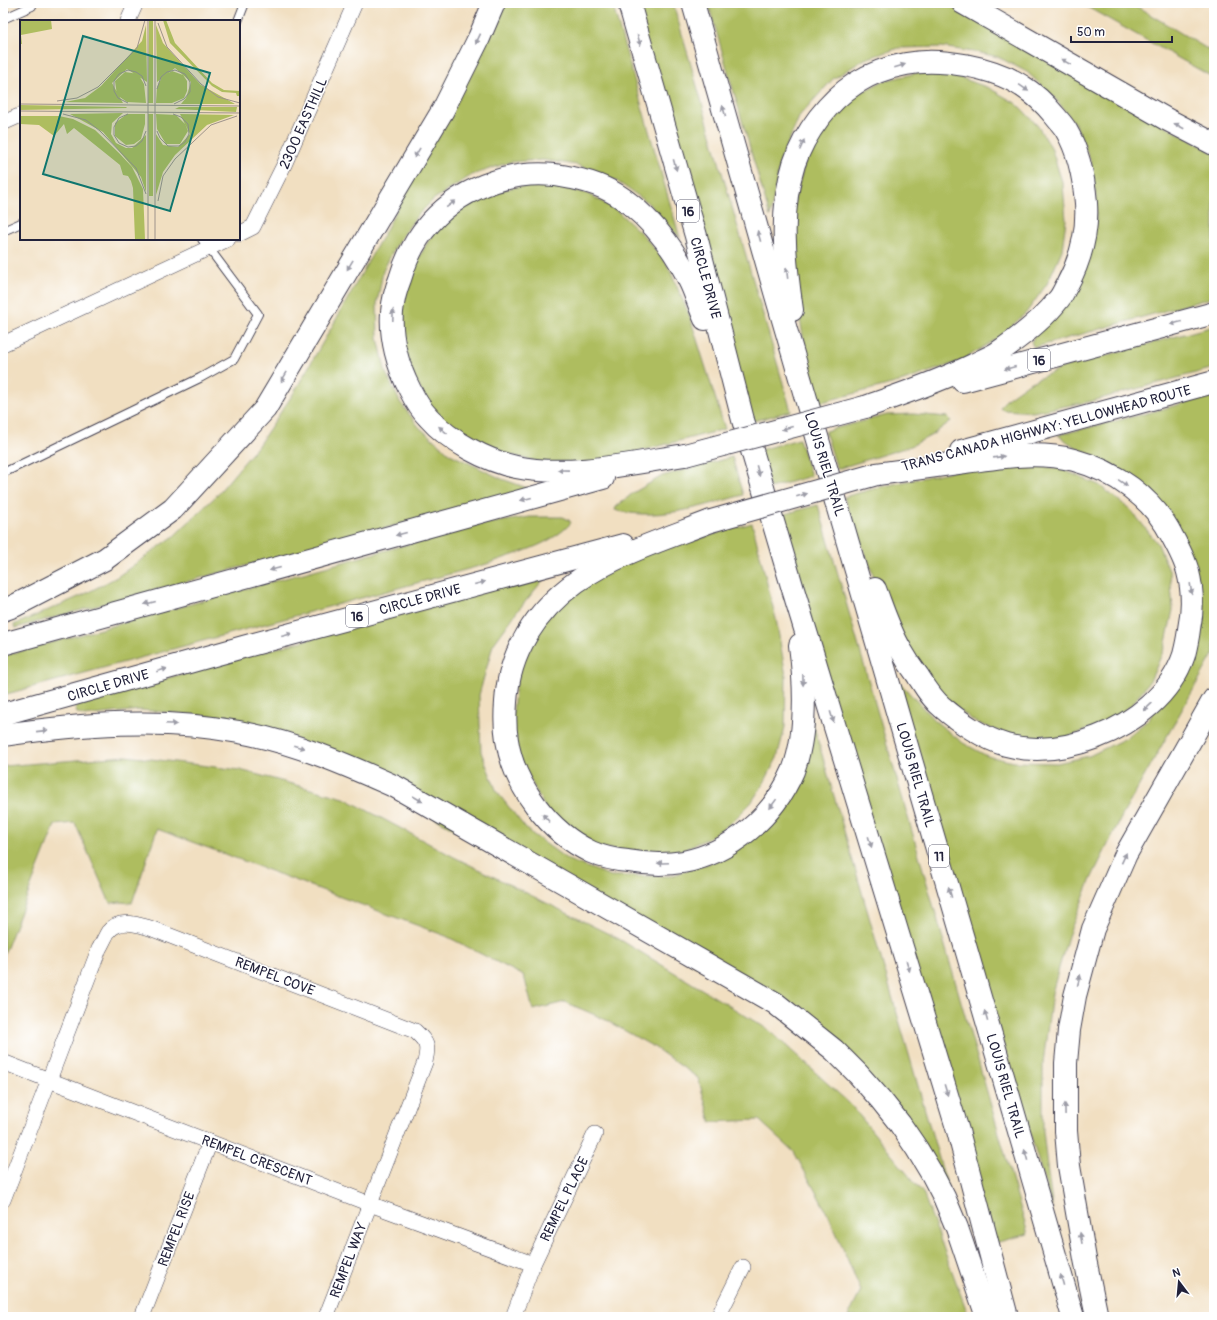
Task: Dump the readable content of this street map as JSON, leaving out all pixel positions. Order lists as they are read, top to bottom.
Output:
{
  "streets": {
    "highway": [
      "16",
      "CIRCLE DRIVE",
      "TRANS CANADA HIGHWAY: YELLOWHEAD ROUTE",
      "LOUIS RIEL TRAIL",
      "11"
    ],
    "street": [
      "2300 EASTHILL",
      "REMPEL COVE",
      "REMPEL CRESCENT",
      "REMPEL PLACE",
      "REMPEL RISE",
      "REMPEL WAY"
    ]
  },
  "crossings": [
    ["CIRCLE DRIVE", "TRANS CANADA HIGHWAY: YELLOWHEAD ROUTE"],
    ["REMPEL COVE", "REMPEL CRESCENT"],
    ["REMPEL COVE", "REMPEL WAY"],
    ["REMPEL CRESCENT", "REMPEL PLACE"],
    ["REMPEL CRESCENT", "REMPEL RISE"],
    ["REMPEL CRESCENT", "REMPEL WAY"]
  ],
  "scale_bar": "50 m",
  "north": "top"
}
